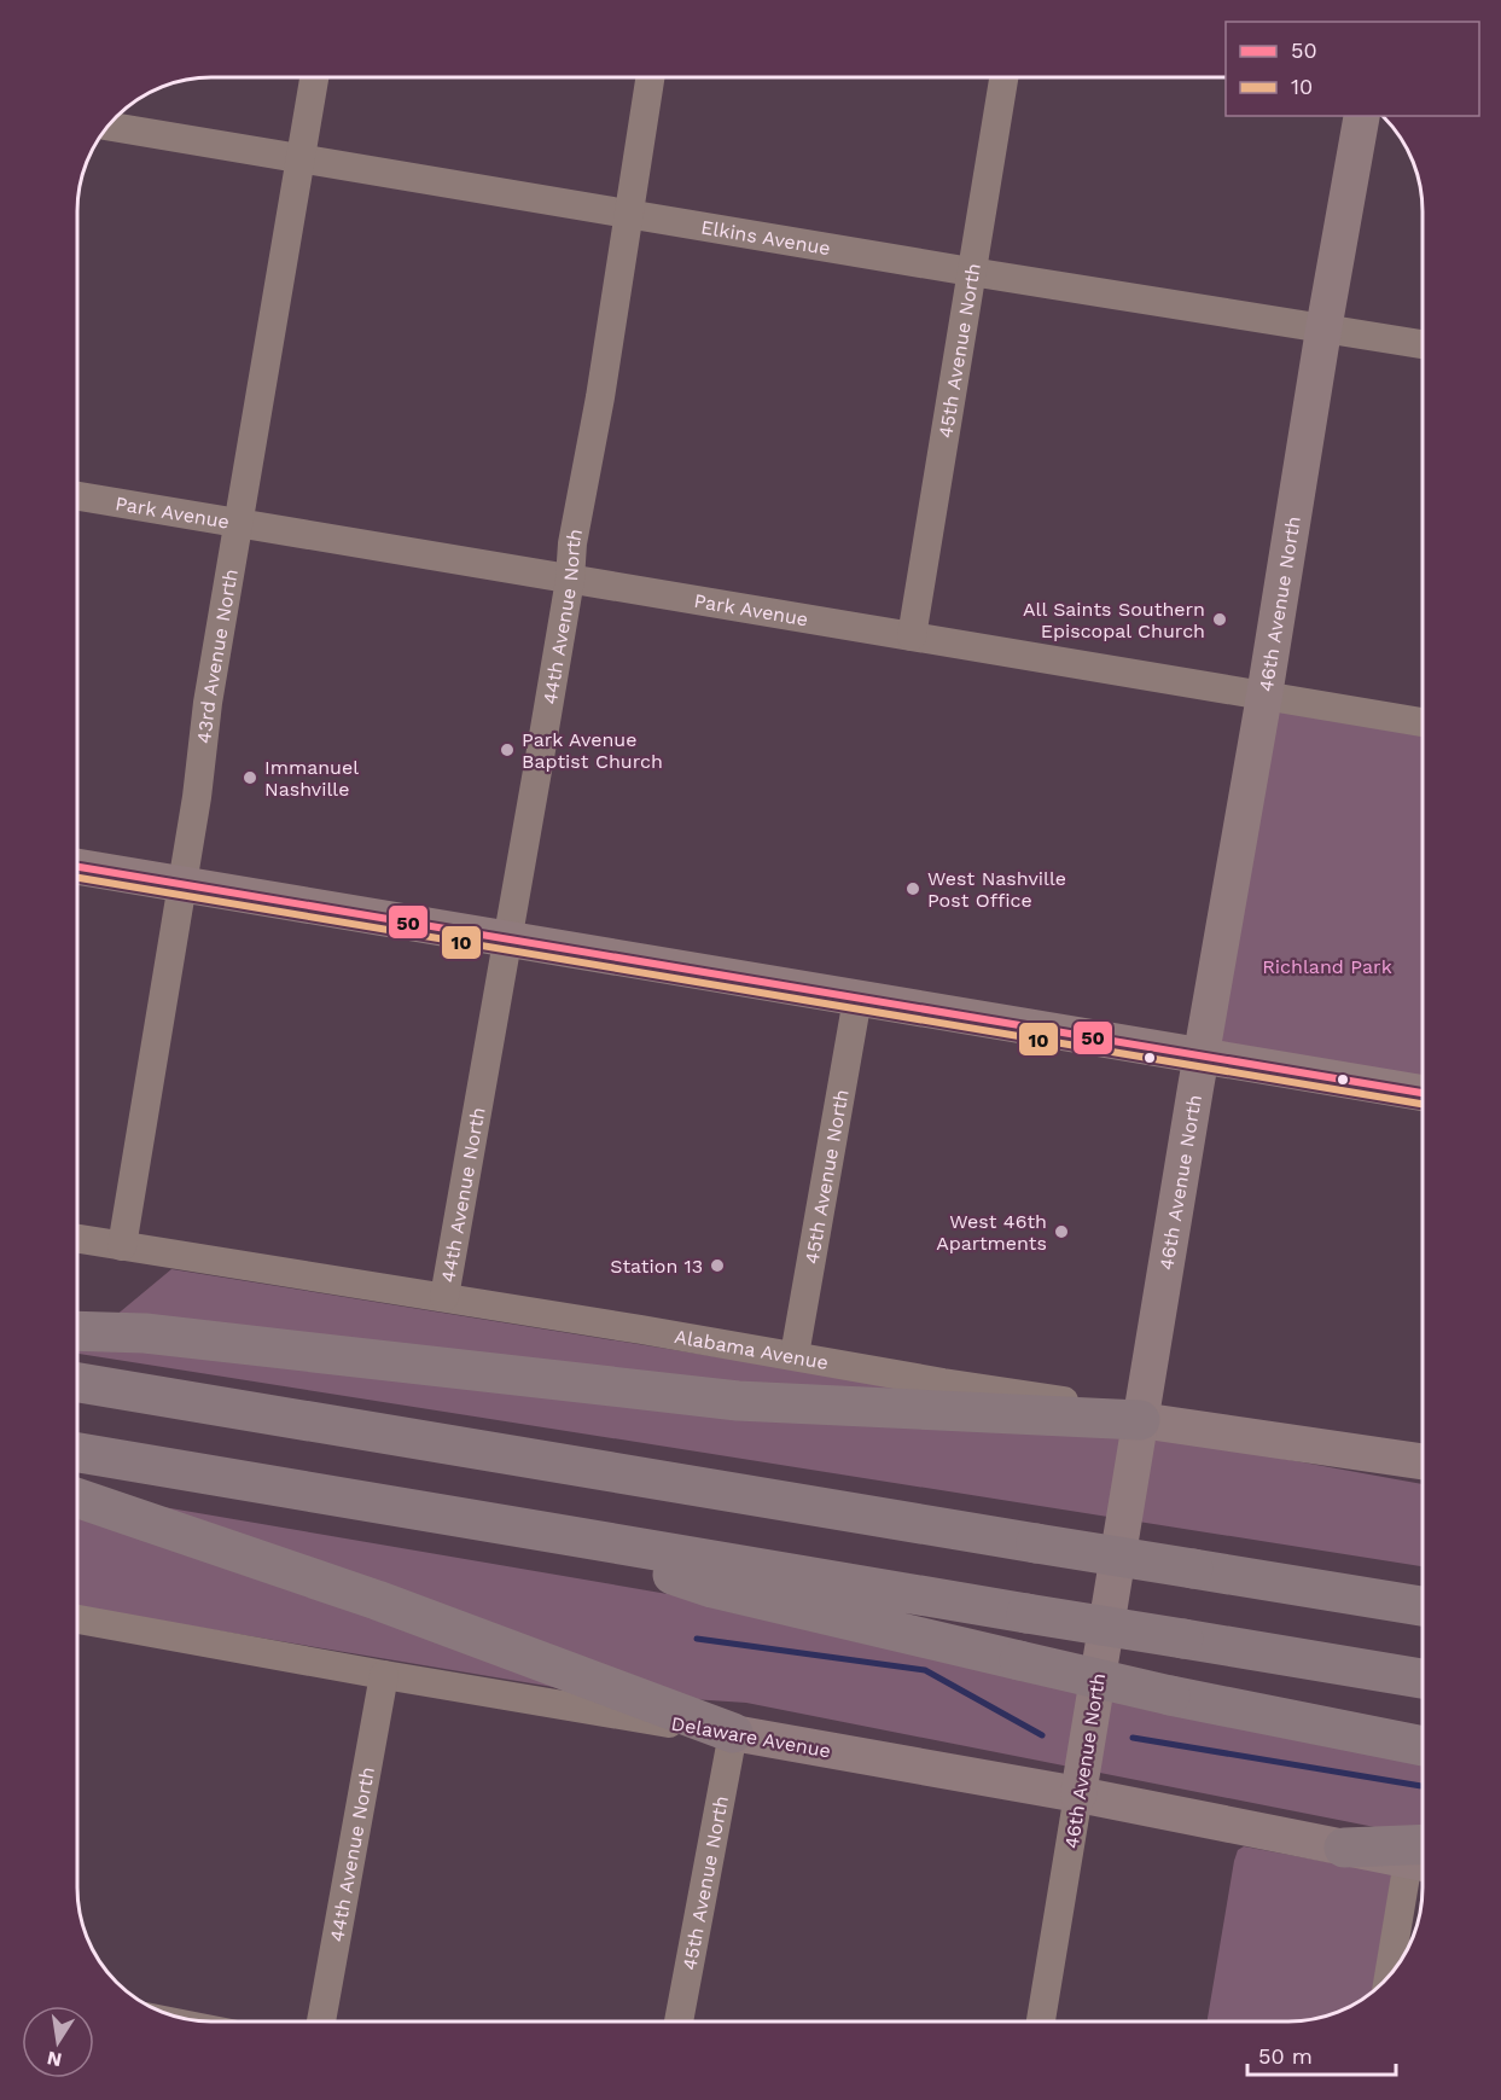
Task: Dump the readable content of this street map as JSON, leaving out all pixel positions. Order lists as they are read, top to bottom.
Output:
{
  "streets": {
    "main road": ["46th Avenue North", "Alabama Avenue", "Delaware Avenue"],
    "street": [
      "Elkins Avenue",
      "45th Avenue North",
      "Park Avenue",
      "44th Avenue North",
      "43rd Avenue North"
    ]
  },
  "crossings": [
    ["Elkins Avenue", "45th Avenue North"],
    ["Elkins Avenue", "46th Avenue North"],
    ["Elkins Avenue", "44th Avenue North"],
    ["Elkins Avenue", "43rd Avenue North"],
    ["45th Avenue North", "Park Avenue"],
    ["45th Avenue North", "Alabama Avenue"],
    ["45th Avenue North", "Delaware Avenue"],
    ["Park Avenue", "46th Avenue North"],
    ["Park Avenue", "44th Avenue North"],
    ["Park Avenue", "43rd Avenue North"],
    ["46th Avenue North", "Alabama Avenue"],
    ["46th Avenue North", "Delaware Avenue"],
    ["44th Avenue North", "Alabama Avenue"],
    ["44th Avenue North", "Delaware Avenue"],
    ["43rd Avenue North", "Alabama Avenue"]
  ],
  "parks": ["Richland Park"],
  "places": [
    "All Saints Southern Episcopal Church",
    "Park Avenue Baptist Church",
    "Immanuel Nashville",
    "West Nashville Post Office",
    "West 46th Apartments",
    "Station 13"
  ],
  "lines": ["transit line 50", "transit line 10"],
  "legend": ["50", "10"],
  "scale_bar": "50 m",
  "north": "bottom"
}
